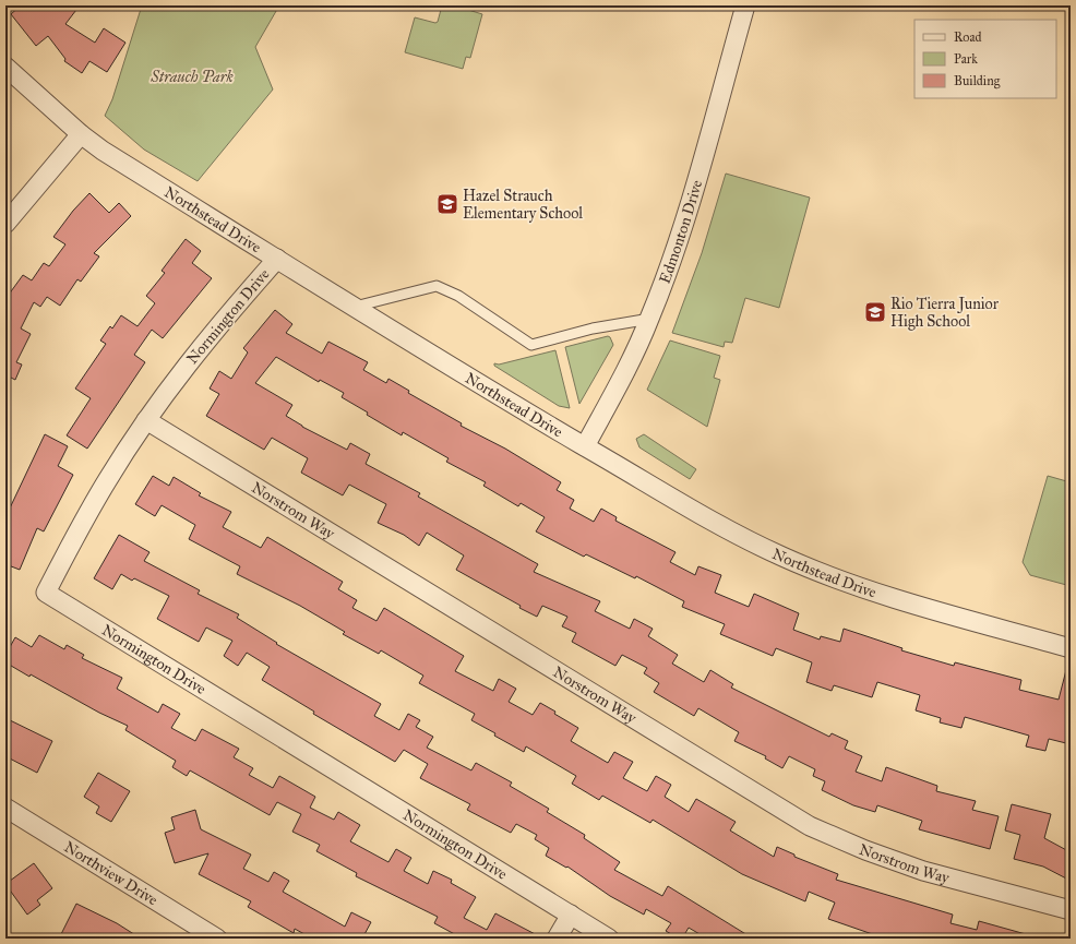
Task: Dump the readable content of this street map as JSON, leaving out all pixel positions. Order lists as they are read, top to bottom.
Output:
{
  "streets": {
    "street": [
      "Northstead Drive",
      "Edmonton Drive",
      "Normington Drive",
      "Norstrom Way",
      "Northview Drive"
    ]
  },
  "crossings": [
    ["Northstead Drive", "Edmonton Drive"],
    ["Northstead Drive", "Normington Drive"],
    ["Normington Drive", "Norstrom Way"]
  ],
  "parks": ["Strauch Park"],
  "places": {
    "school or university": ["Hazel Strauch Elementary School", "Rio Tierra Junior High School"]
  },
  "legend": ["Road", "Park", "Building"]
}
